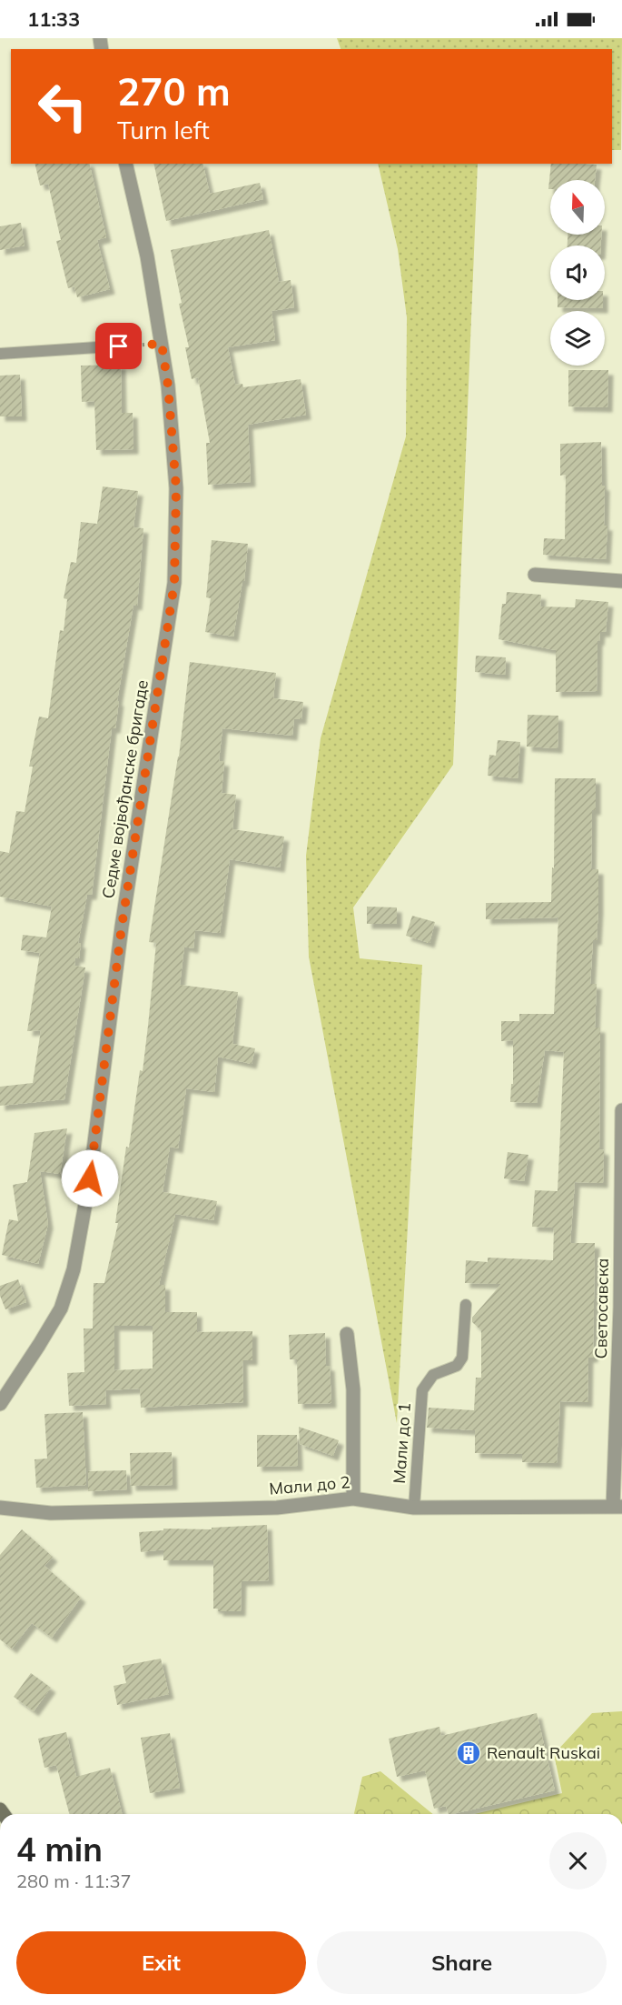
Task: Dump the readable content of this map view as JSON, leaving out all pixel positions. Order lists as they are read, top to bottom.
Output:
{
  "streets": {
    "street": ["Седме војвођанске бригаде", "Светосавска", "Мали до 2"],
    "lane": ["Мали до 1"]
  },
  "crossings": [
    ["Светосавска", "Мали до 2"],
    ["Мали до 1", "Мали до 2"]
  ],
  "places": {
    "building": ["Renault Ruskai"]
  },
  "north": "top",
  "page": {
    "status": "11:33",
    "turn": ["270 m", "Turn left"],
    "heading": ["4 min", "280 m · 11:37"],
    "buttons": ["Exit", "Share"]
  }
}
